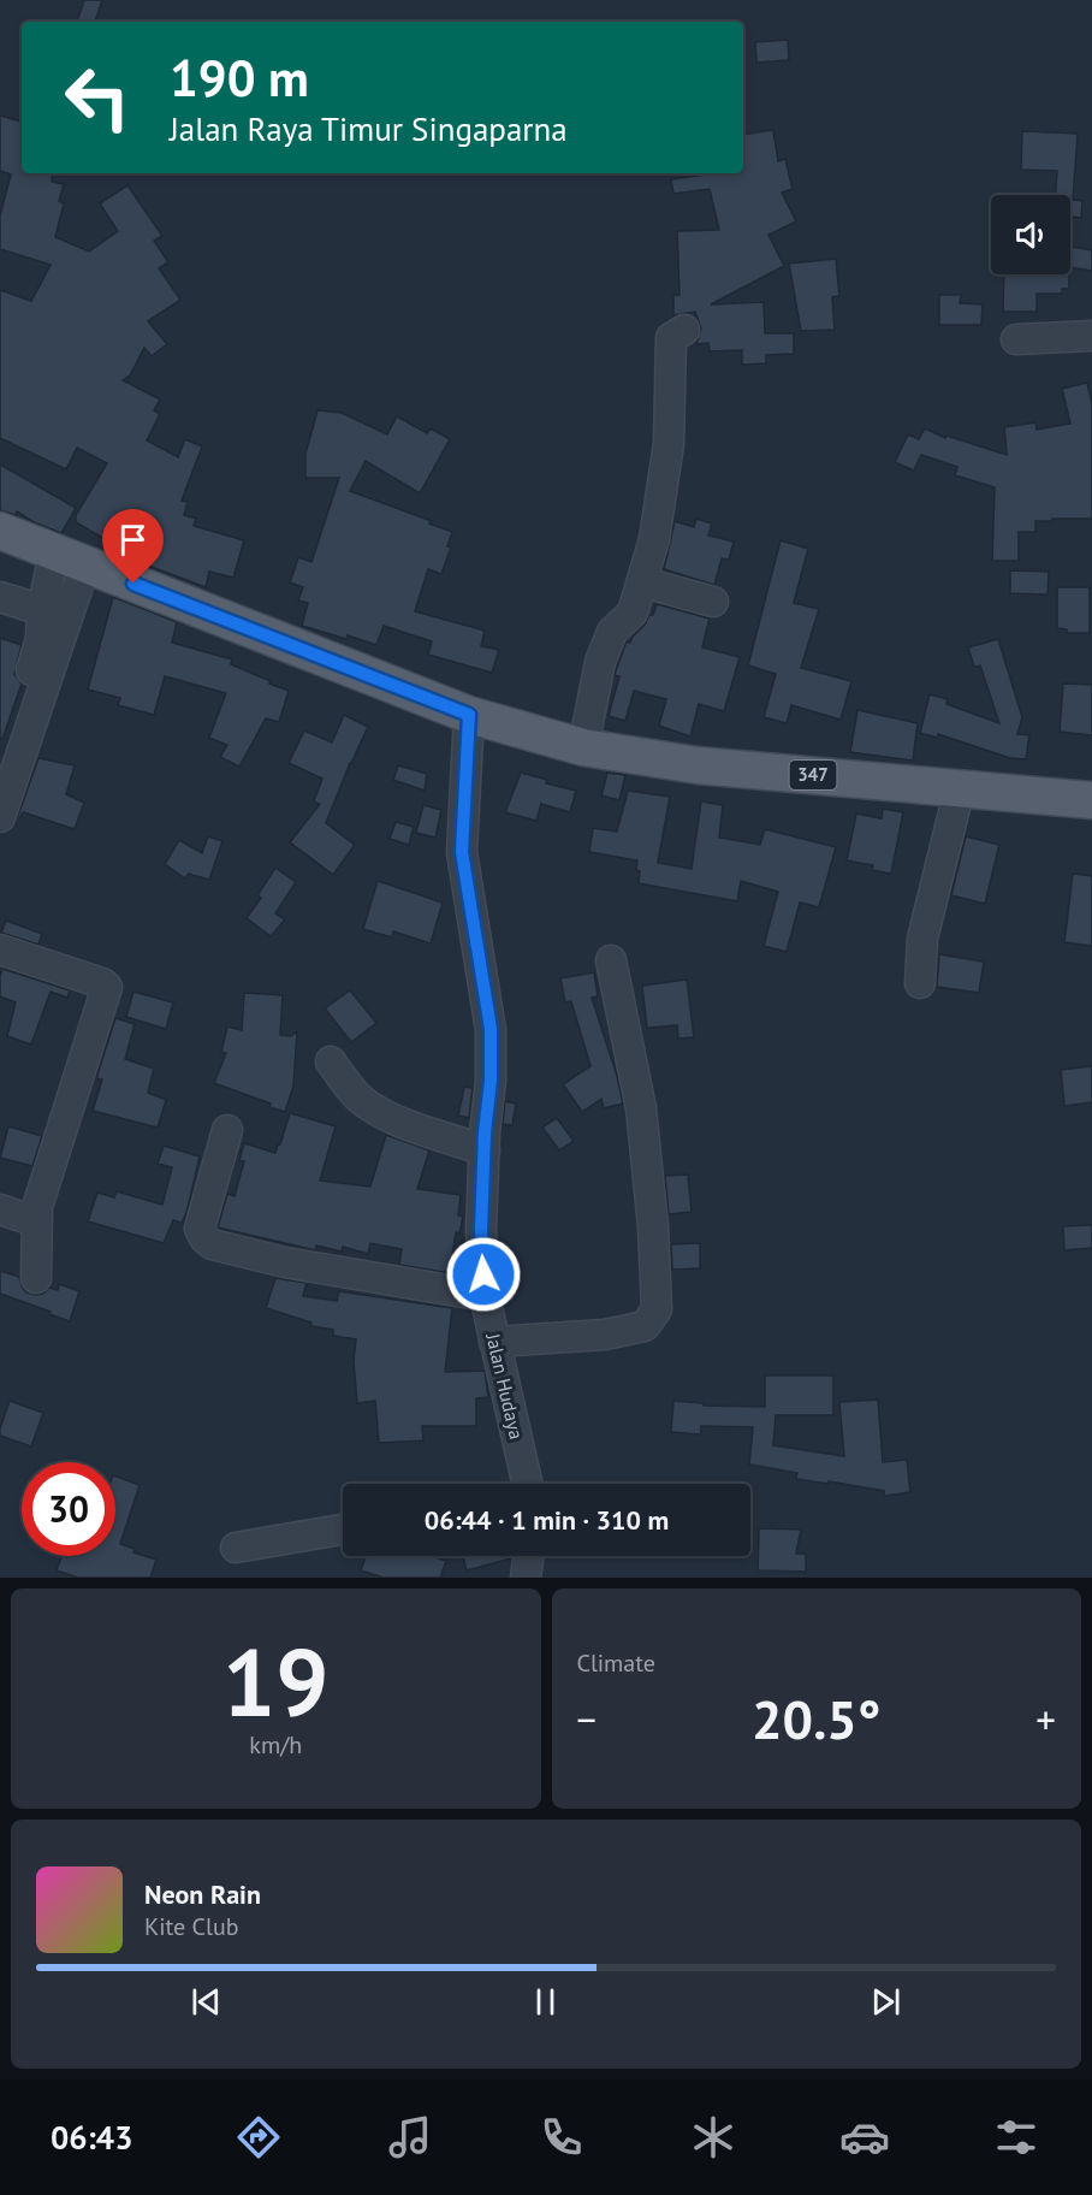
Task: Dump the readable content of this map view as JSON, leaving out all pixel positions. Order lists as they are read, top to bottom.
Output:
{
  "streets": {
    "main road": ["347"],
    "street": ["Jalan Hudaya"]
  },
  "crossings": [
    ["347", "Jalan Hudaya"]
  ],
  "page": {
    "turn": ["190 m", "Jalan Raya Timur Singaparna"],
    "limit": "30",
    "trip": "06:44 · 1 min · 310 m",
    "tile": [
      ["19", "km/h"],
      "Climate"
    ],
    "heat": ["−", "20.5°", "+"],
    "song": ["Neon Rain", "Kite Club"],
    "tabs": "06:43"
  }
}
